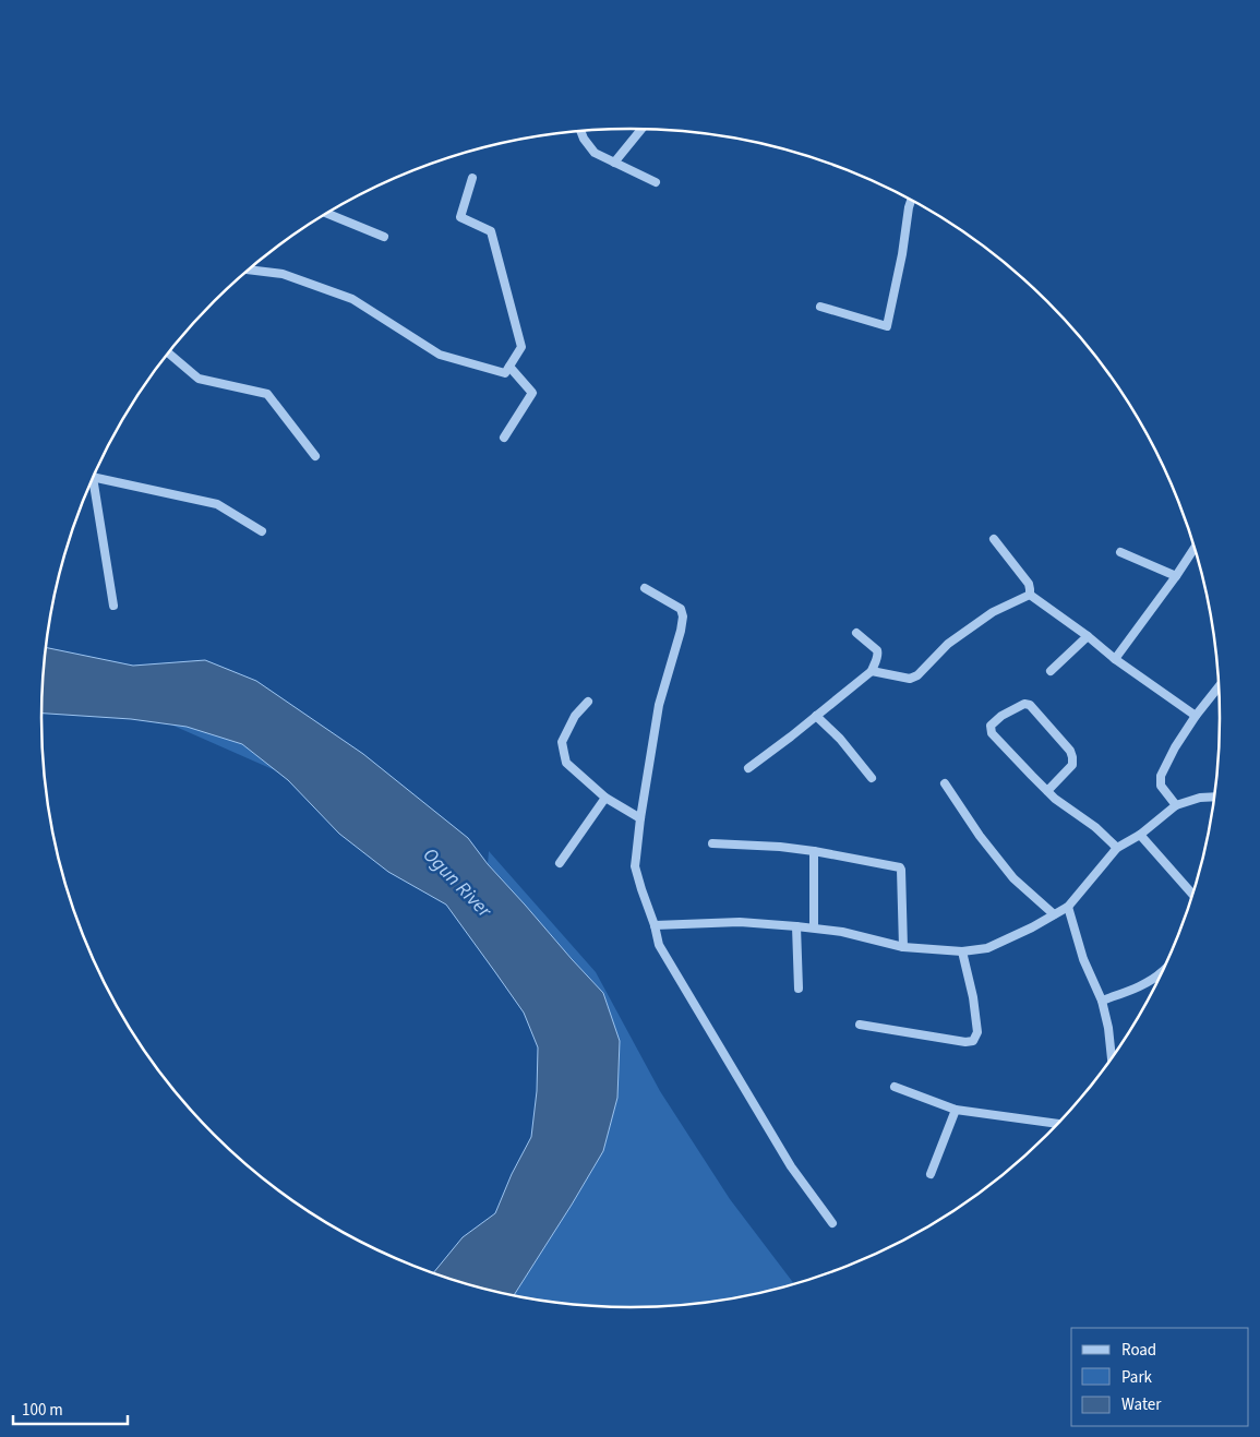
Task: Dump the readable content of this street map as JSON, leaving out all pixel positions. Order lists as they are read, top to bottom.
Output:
{
  "water": ["Ogun River"],
  "legend": ["Road", "Park", "Water"],
  "scale_bar": "100 m"
}
